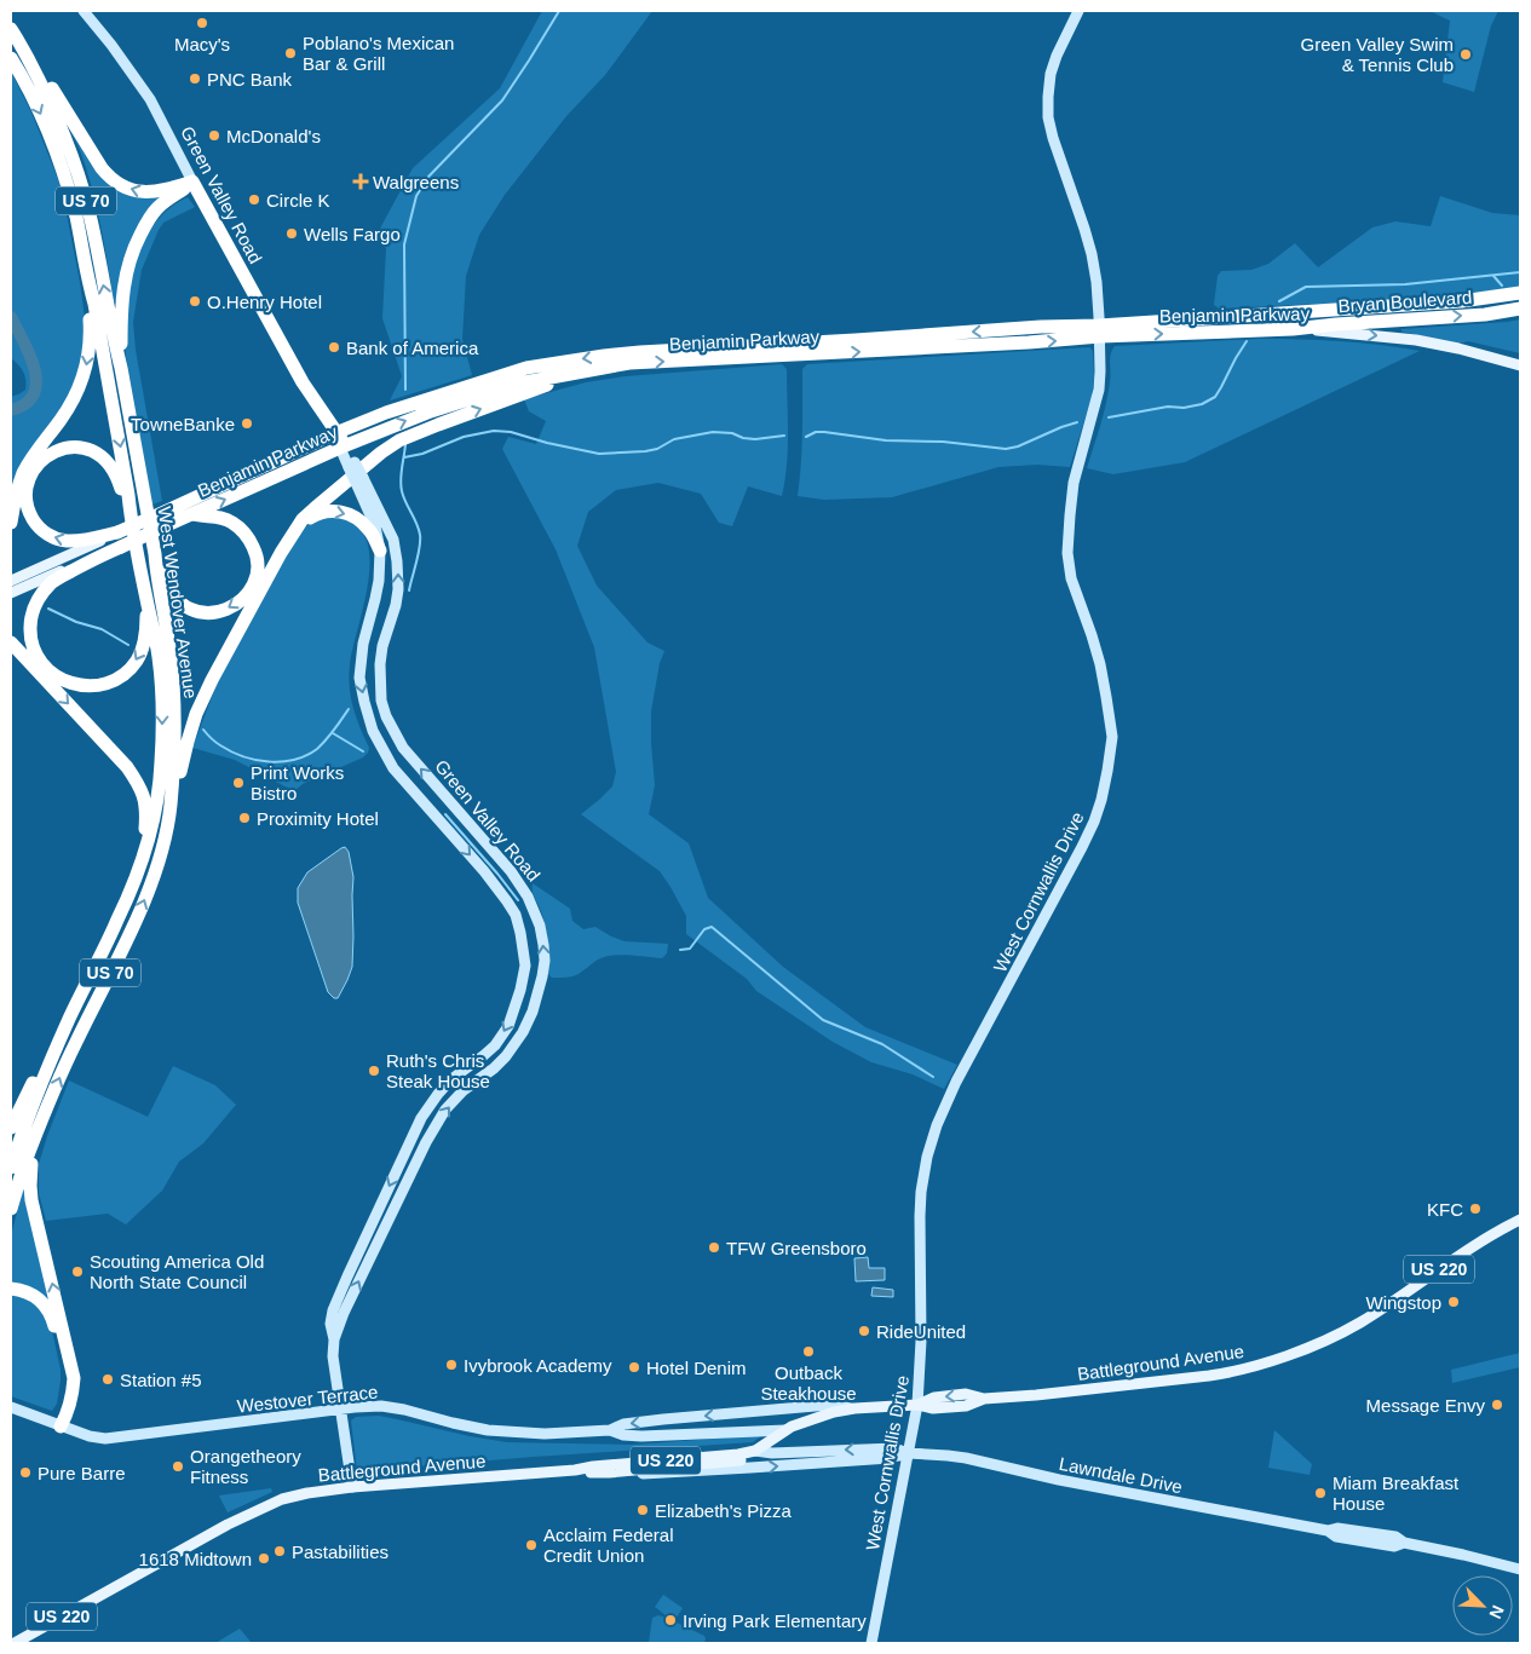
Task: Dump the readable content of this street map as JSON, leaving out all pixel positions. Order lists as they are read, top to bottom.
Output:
{
  "streets": {
    "highway": [
      "Green Valley Road",
      "US 70",
      "Bryan Boulevard",
      "Benjamin Parkway",
      "West Wendover Avenue"
    ],
    "main road": [
      "West Cornwallis Drive",
      "US 220",
      "Battleground Avenue",
      "Westover Terrace",
      "Lawndale Drive"
    ]
  },
  "crossings": [
    ["Green Valley Road", "Benjamin Parkway"],
    ["Green Valley Road", "Battleground Avenue"],
    ["Green Valley Road", "Westover Terrace"],
    ["Bryan Boulevard", "Benjamin Parkway"],
    ["Benjamin Parkway", "West Cornwallis Drive"],
    ["West Cornwallis Drive", "Battleground Avenue"],
    ["West Cornwallis Drive", "Lawndale Drive"],
    ["Battleground Avenue", "Westover Terrace"],
    ["Battleground Avenue", "Lawndale Drive"]
  ],
  "one_way": ["Bryan Boulevard"],
  "places": {
    "other": [
      "Macy's",
      "Poblano's Mexican Bar & Grill",
      "Green Valley Swim & Tennis Club",
      "PNC Bank",
      "McDonald's",
      "Circle K",
      "Wells Fargo",
      "O.Henry Hotel",
      "Bank of America",
      "TowneBanke",
      "Print Works Bistro",
      "Proximity Hotel",
      "Ruth's Chris Steak House",
      "KFC",
      "TFW Greensboro",
      "Scouting America Old North State Council",
      "Wingstop",
      "RideUnited",
      "Outback Steakhouse",
      "Ivybrook Academy",
      "Hotel Denim",
      "Station #5",
      "Message Envy",
      "Orangetheory Fitness",
      "Pure Barre",
      "Miam Breakfast House",
      "Elizabeth's Pizza",
      "Acclaim Federal Credit Union",
      "Pastabilities",
      "1618 Midtown",
      "Irving Park Elementary"
    ],
    "health": ["Walgreens"]
  },
  "north": "bottom right"
}
